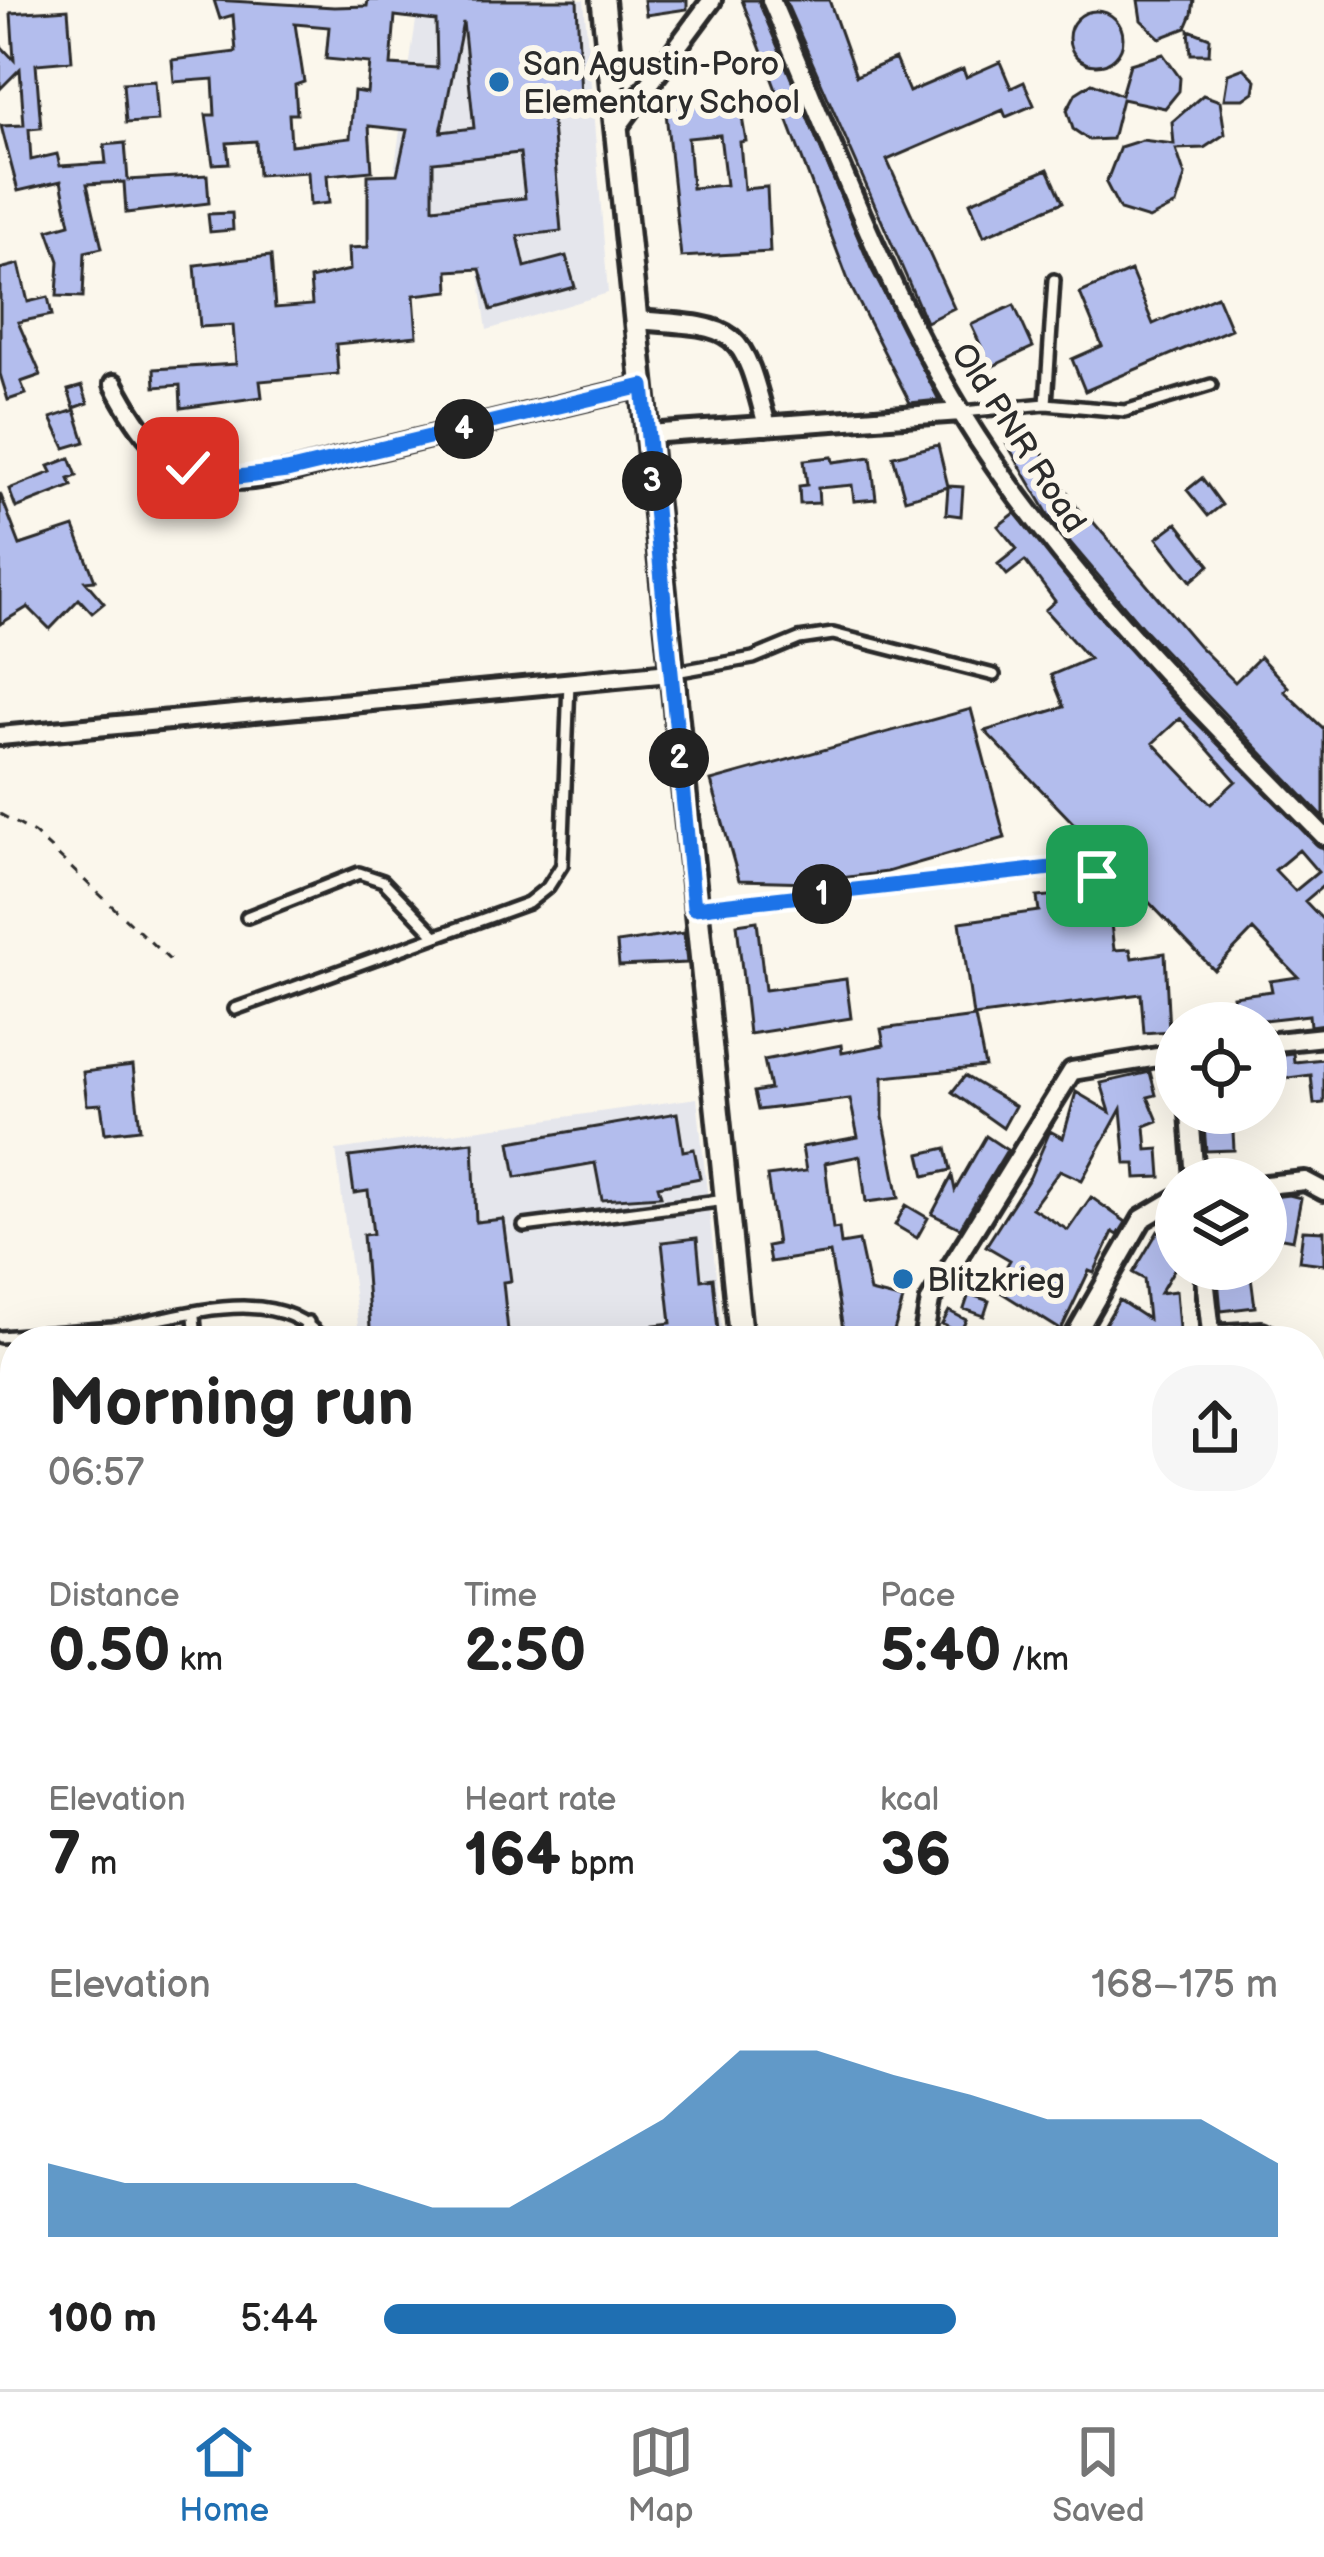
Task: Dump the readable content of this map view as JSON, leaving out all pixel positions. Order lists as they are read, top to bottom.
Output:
{
  "streets": {
    "street": ["Old PNR Road"]
  },
  "places": ["San Agustin-Poro Elementary School", "Blitzkrieg"],
  "page": {
    "pins": [
      "4",
      "3",
      "2",
      "1"
    ],
    "heading": ["Morning run", "06:57"],
    "stats": [
      ["Distance", "0.50 km"],
      ["Time", "2:50"],
      ["Pace", "5:40 /km"],
      ["Elevation", "7 m"],
      ["Heart rate", "164 bpm"],
      ["kcal", "36"]
    ],
    "chart": ["Elevation", "168–175 m"],
    "list": [
      {
        "name": "100 m",
        "note": "5:44"
      }
    ],
    "tabs": ["Home", "Map", "Saved"]
  }
}
